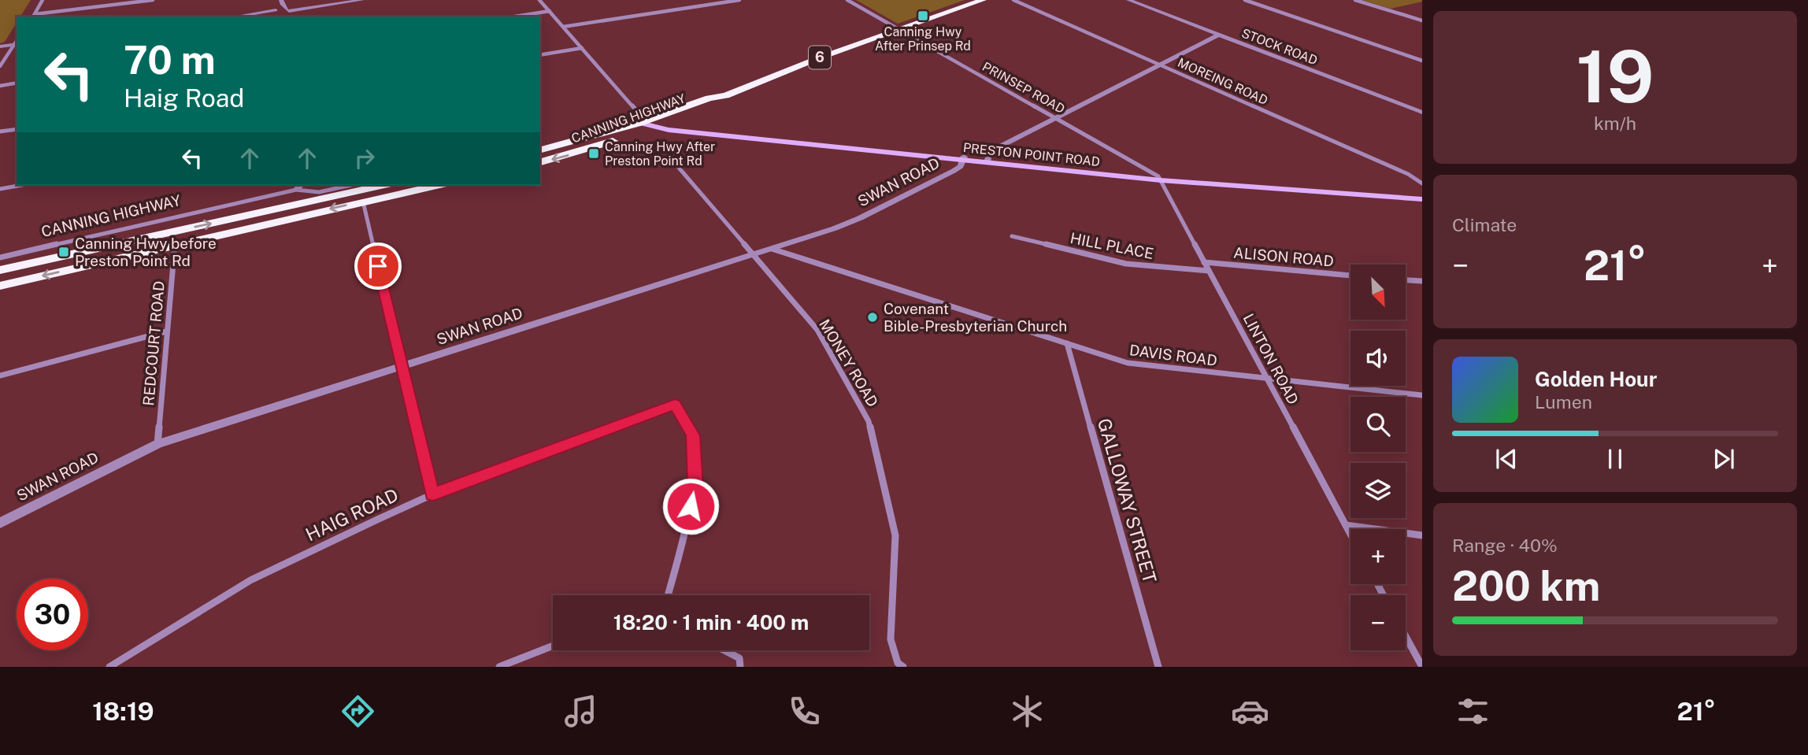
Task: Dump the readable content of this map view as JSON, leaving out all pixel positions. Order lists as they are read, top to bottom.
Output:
{
  "streets": {
    "highway": ["6", "CANNING HIGHWAY"],
    "main road": ["PRESTON POINT ROAD"],
    "street": [
      "STOCK ROAD",
      "MOREING ROAD",
      "PRINSEP ROAD",
      "SWAN ROAD",
      "HILL PLACE",
      "ALISON ROAD",
      "REDCOURT ROAD",
      "DAVIS ROAD",
      "LINTON ROAD",
      "MONEY ROAD",
      "GALLOWAY STREET",
      "HAIG ROAD"
    ]
  },
  "crossings": [
    ["PRINSEP ROAD", "CANNING HIGHWAY"],
    ["PRINSEP ROAD", "PRESTON POINT ROAD"],
    ["PRINSEP ROAD", "LINTON ROAD"],
    ["CANNING HIGHWAY", "PRESTON POINT ROAD"],
    ["PRESTON POINT ROAD", "SWAN ROAD"],
    ["PRESTON POINT ROAD", "LINTON ROAD"],
    ["SWAN ROAD", "REDCOURT ROAD"],
    ["SWAN ROAD", "DAVIS ROAD"],
    ["SWAN ROAD", "MONEY ROAD"],
    ["HILL PLACE", "LINTON ROAD"],
    ["ALISON ROAD", "LINTON ROAD"],
    ["DAVIS ROAD", "LINTON ROAD"],
    ["DAVIS ROAD", "GALLOWAY STREET"]
  ],
  "places": {
    "transit": ["Canning Hwy After Prinsep Rd", "Canning Hwy After Preston Point Rd", "Canning Hwy before Preston Point Rd"],
    "other": ["Covenant Bible-Presbyterian Church"]
  },
  "north": "bottom right",
  "page": {
    "tile": [
      ["19", "km/h"],
      "Climate",
      ["Range · 40%", "200 km"]
    ],
    "turn": ["70 m", "Haig Road"],
    "heat": ["−", "21°", "+"],
    "map_buttons": ["+", "−"],
    "song": ["Golden Hour", "Lumen"],
    "limit": "30",
    "trip": "18:20 · 1 min · 400 m",
    "tabs": ["18:19", "21°"]
  }
}
